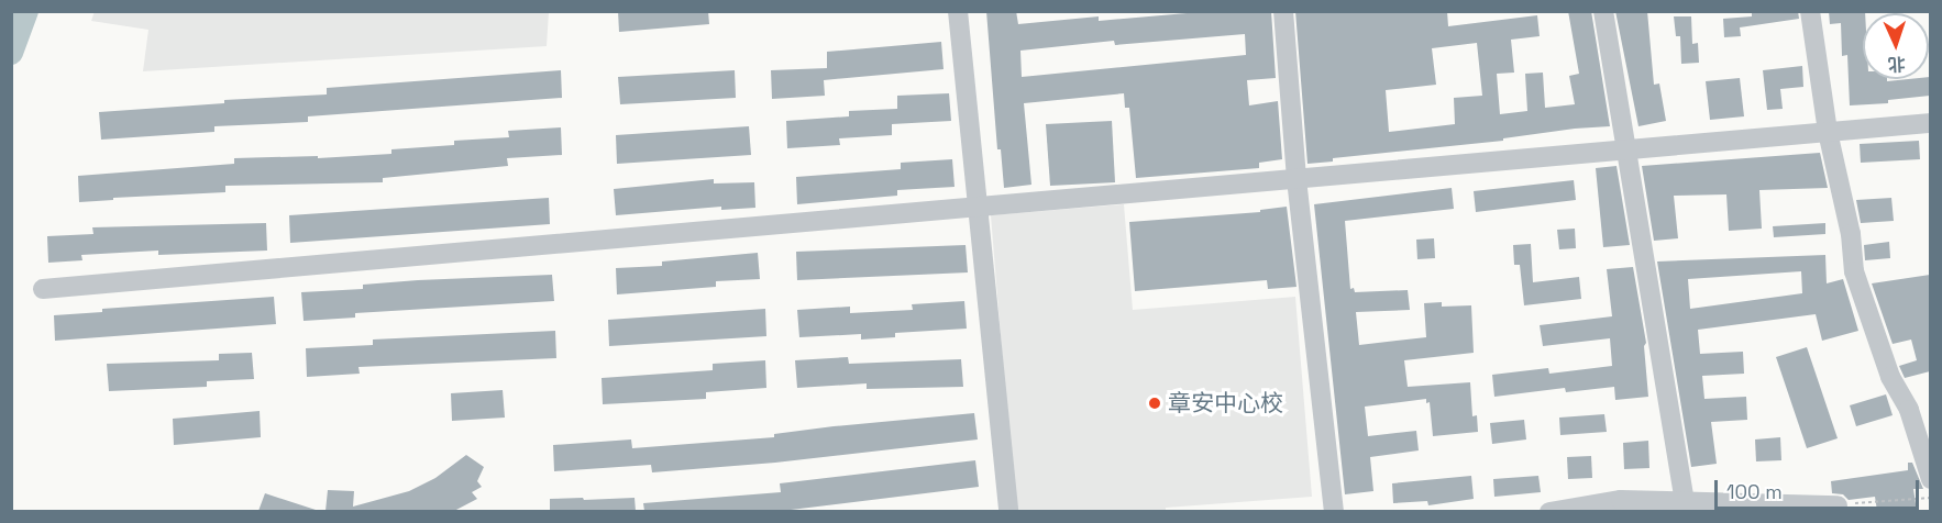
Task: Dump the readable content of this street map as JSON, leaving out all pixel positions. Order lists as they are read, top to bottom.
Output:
{
  "places": ["章安中心校"],
  "scale_bar": "100 m",
  "north": "bottom"
}
